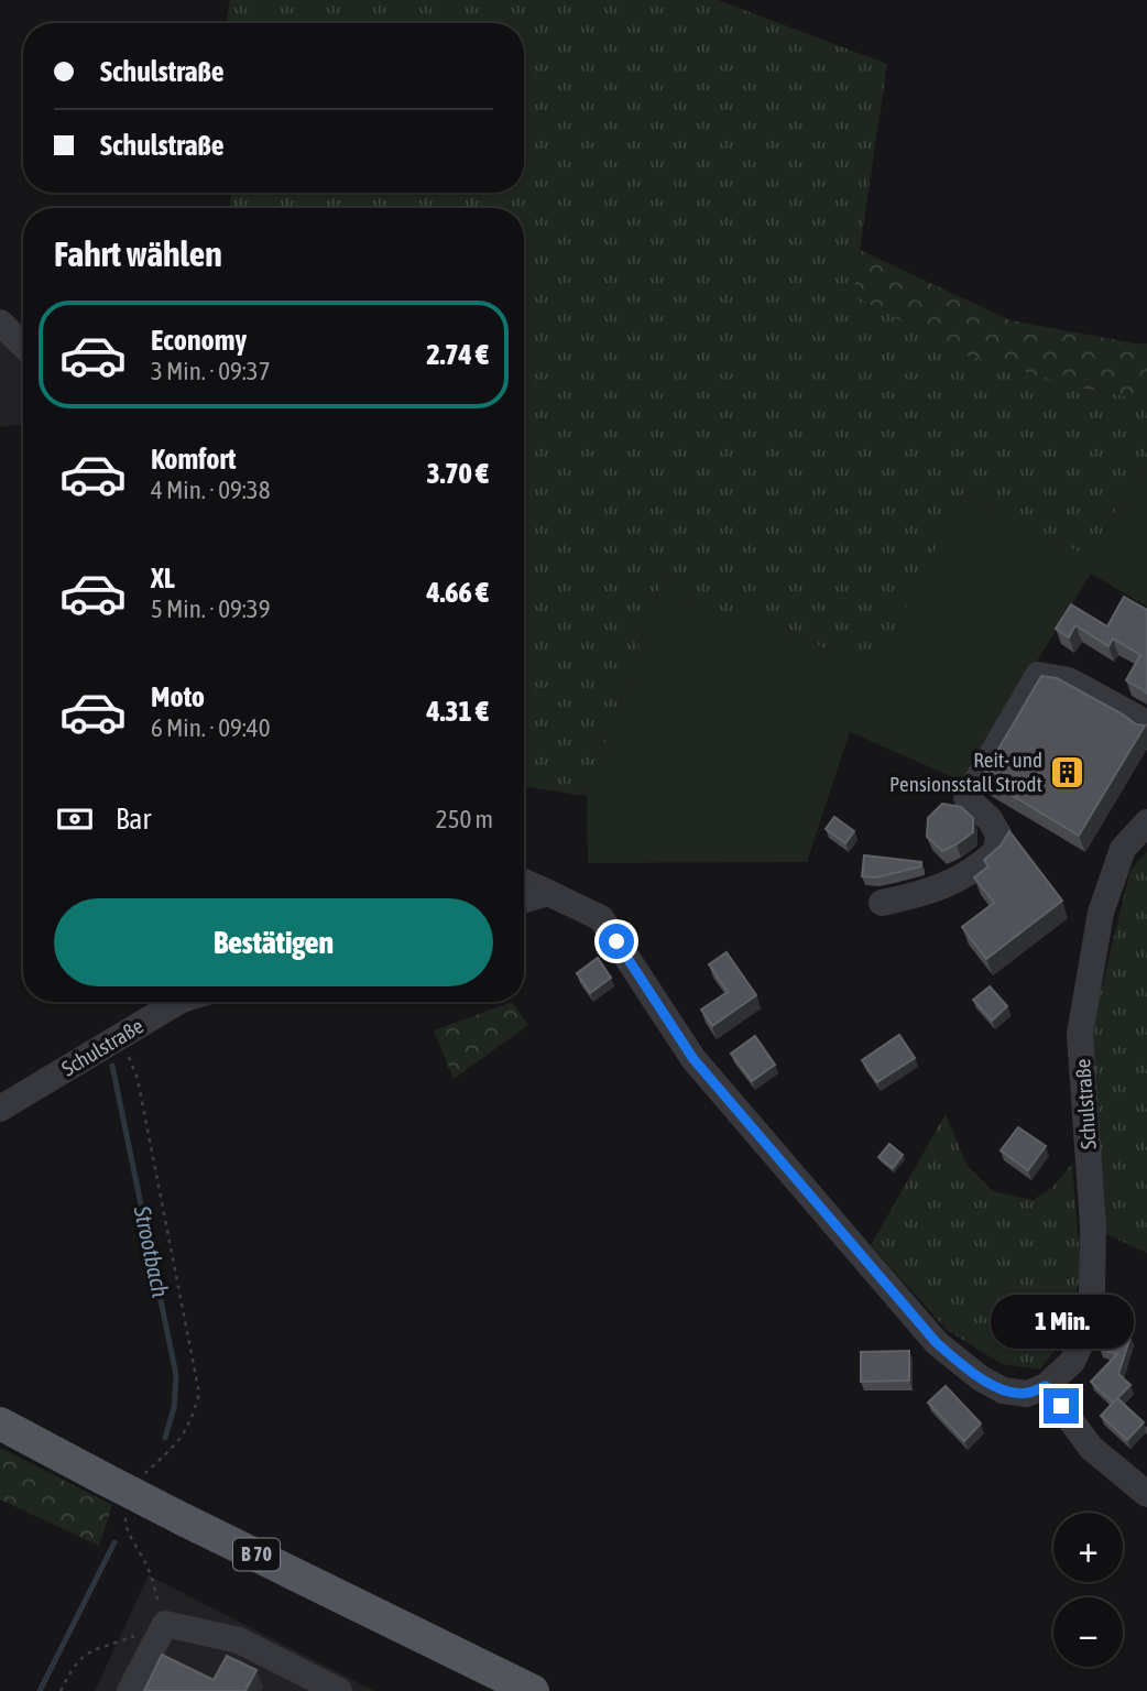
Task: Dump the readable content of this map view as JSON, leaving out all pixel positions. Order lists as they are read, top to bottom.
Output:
{
  "streets": {
    "main road": ["B 70"],
    "street": ["Schulstraße"]
  },
  "water": ["Strootbach"],
  "places": {
    "building": ["Reit- und Pensionsstall Strodt"]
  },
  "page": {
    "banner": ["Schulstraße", "Schulstraße"],
    "heading": "Fahrt wählen",
    "list": [
      {
        "name": "Economy",
        "note": "3 Min. · 09:37",
        "value": "2.74 €"
      },
      {
        "name": "Komfort",
        "note": "4 Min. · 09:38",
        "value": "3.70 €"
      },
      {
        "name": "XL",
        "note": "5 Min. · 09:39",
        "value": "4.66 €"
      },
      {
        "name": "Moto",
        "note": "6 Min. · 09:40",
        "value": "4.31 €"
      }
    ],
    "pay": ["Bar", "250 m"],
    "buttons": "Bestätigen",
    "bubble": "1 Min.",
    "map_buttons": ["+", "−"]
  }
}
